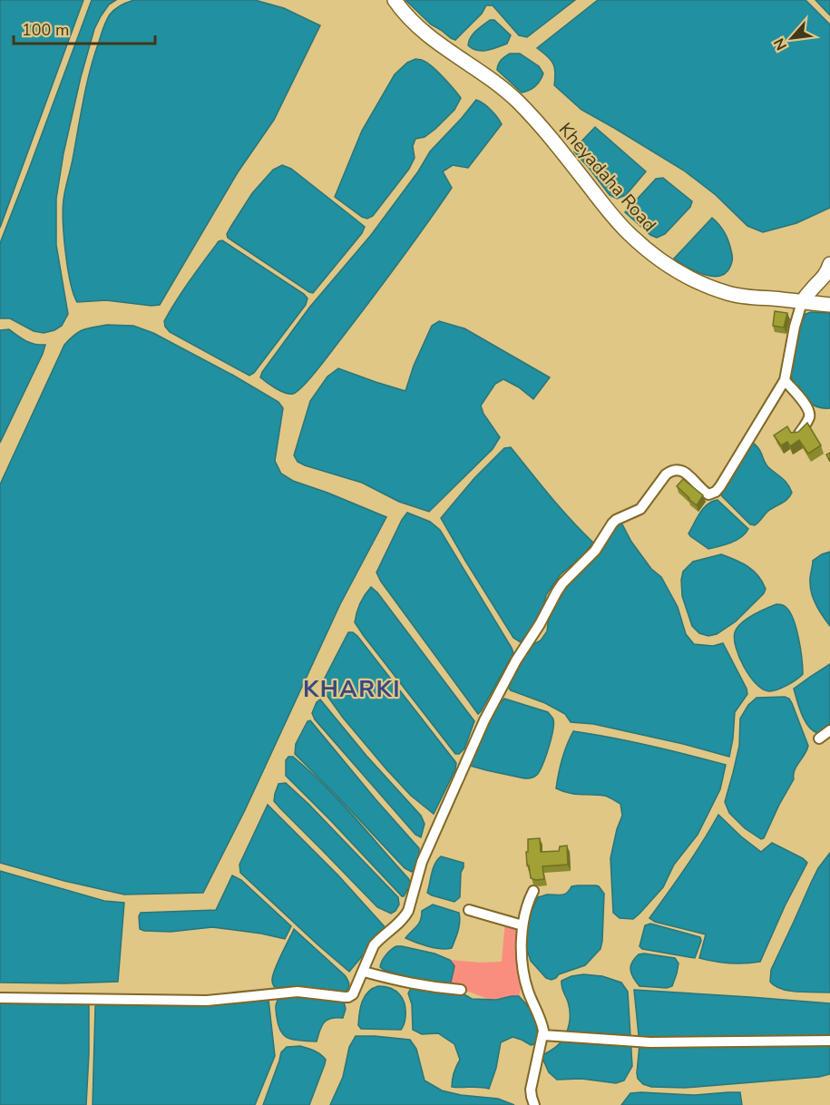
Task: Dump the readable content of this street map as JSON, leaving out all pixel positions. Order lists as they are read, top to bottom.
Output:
{
  "streets": {
    "main road": ["Kheyadaha Road"]
  },
  "districts": ["KHARKI"],
  "scale_bar": "100 m",
  "north": "bottom left"
}
